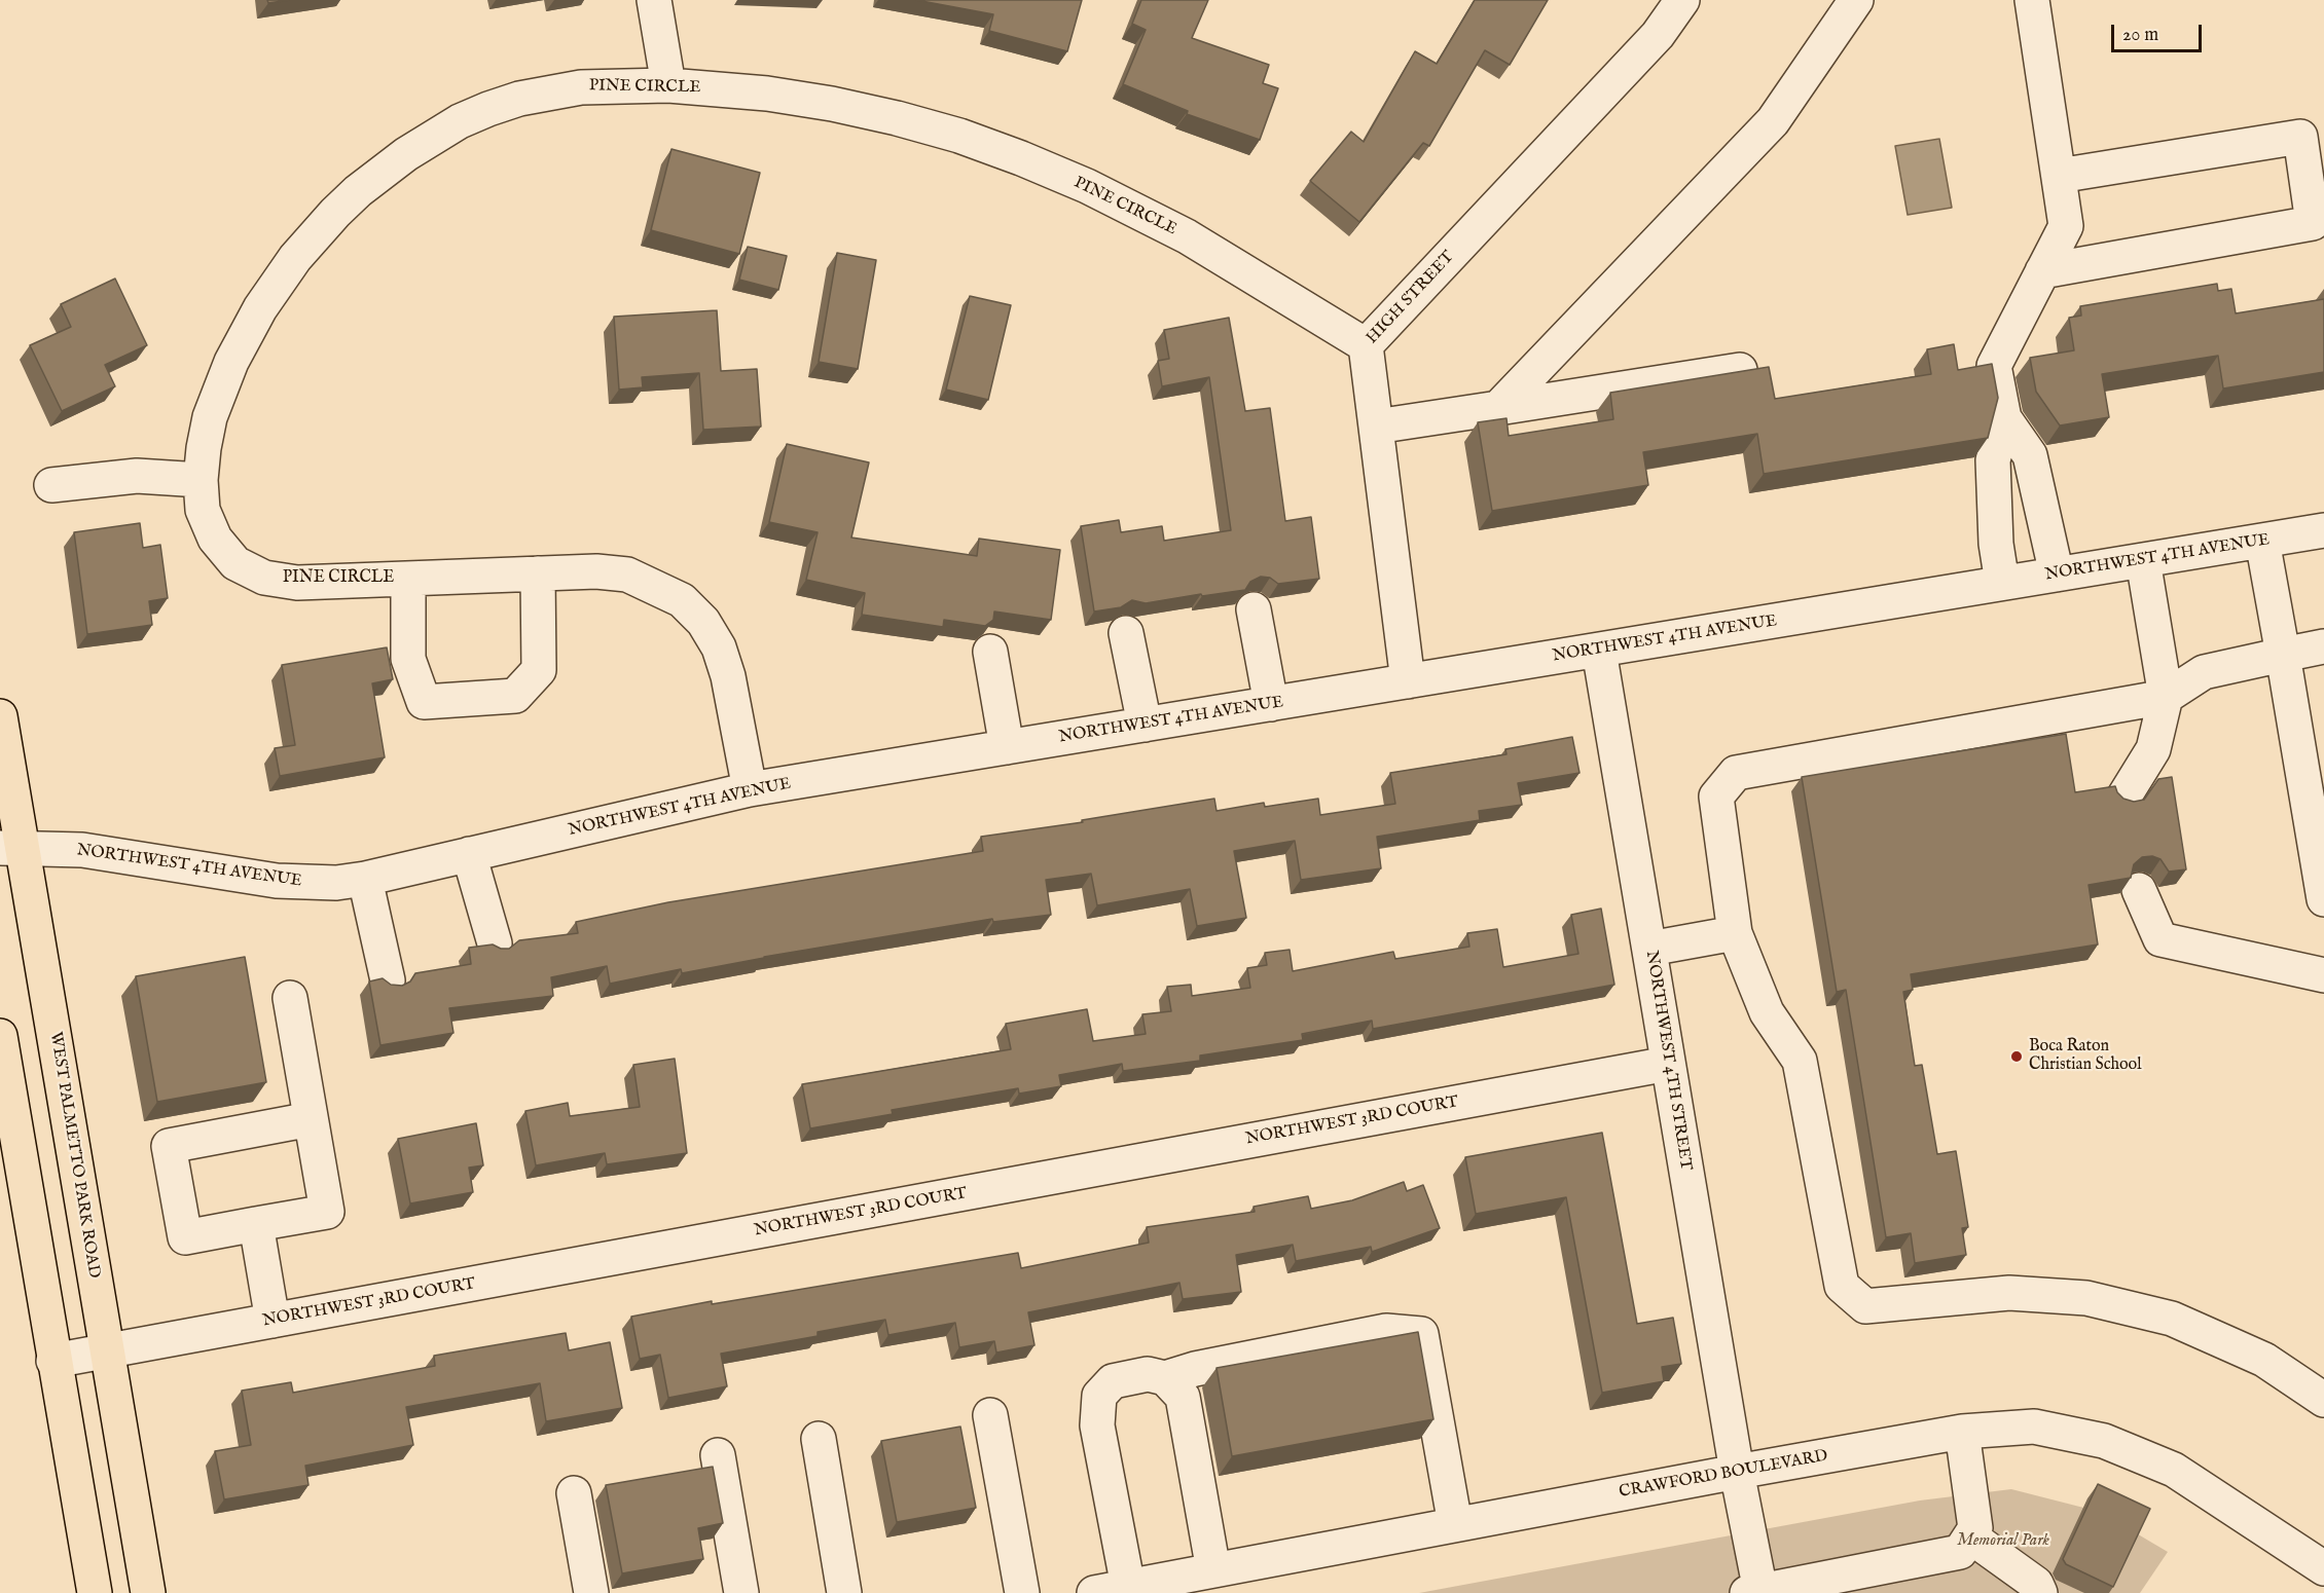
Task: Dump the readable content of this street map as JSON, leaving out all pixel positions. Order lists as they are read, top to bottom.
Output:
{
  "streets": {
    "main road": ["WEST PALMETTO PARK ROAD"],
    "street": [
      "PINE CIRCLE",
      "HIGH STREET",
      "NORTHWEST 4TH AVENUE",
      "NORTHWEST 4TH STREET",
      "NORTHWEST 3RD COURT",
      "CRAWFORD BOULEVARD"
    ]
  },
  "crossings": [
    ["PINE CIRCLE", "HIGH STREET"],
    ["PINE CIRCLE", "NORTHWEST 4TH AVENUE"],
    ["HIGH STREET", "NORTHWEST 4TH AVENUE"],
    ["NORTHWEST 4TH AVENUE", "NORTHWEST 4TH STREET"],
    ["NORTHWEST 4TH AVENUE", "WEST PALMETTO PARK ROAD"],
    ["NORTHWEST 4TH STREET", "NORTHWEST 3RD COURT"],
    ["NORTHWEST 4TH STREET", "CRAWFORD BOULEVARD"],
    ["NORTHWEST 3RD COURT", "WEST PALMETTO PARK ROAD"]
  ],
  "parks": ["Memorial Park"],
  "places": ["Boca Raton Christian School"],
  "scale_bar": "20 m"
}
